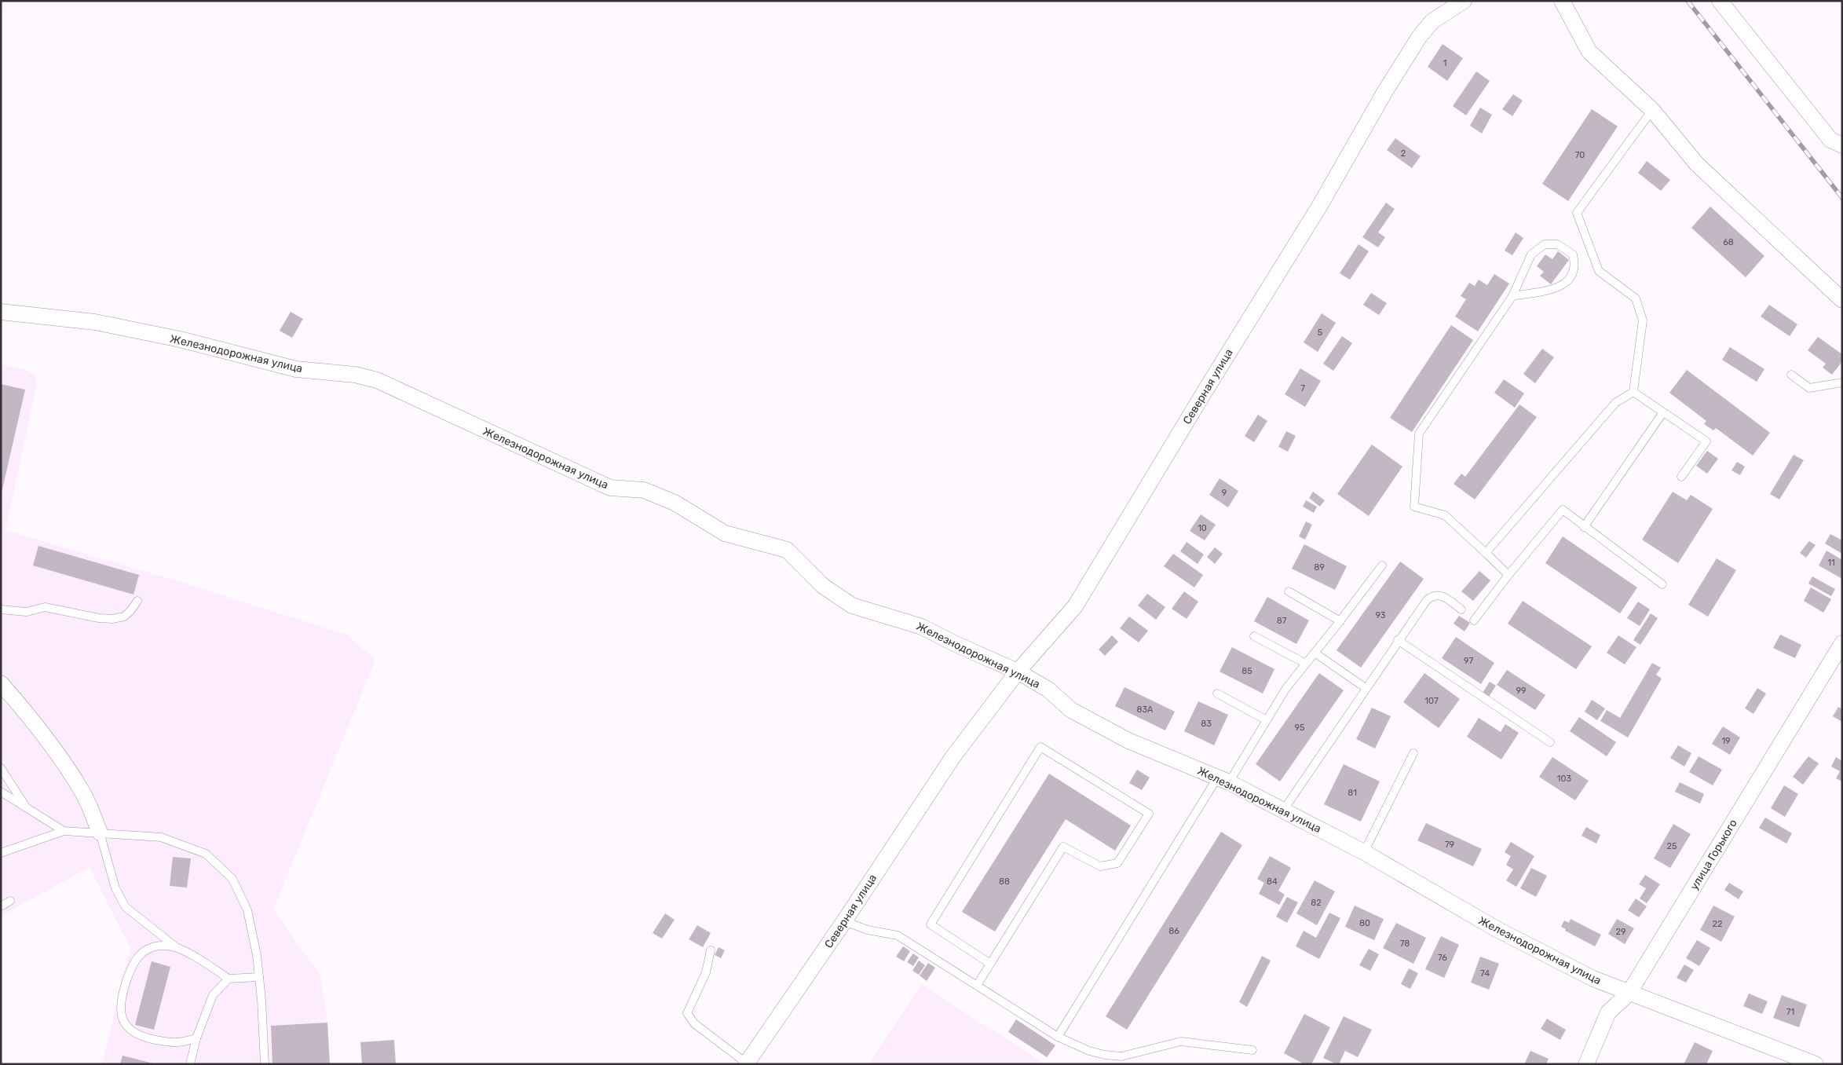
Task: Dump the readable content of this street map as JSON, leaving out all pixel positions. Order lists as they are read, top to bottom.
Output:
{
  "streets": {
    "street": ["Железнодорожная улица", "Северная улица", "улица Горького"]
  },
  "crossings": [
    ["Железнодорожная улица", "Северная улица"],
    ["Железнодорожная улица", "улица Горького"]
  ],
  "house_numbers": [
    "1",
    "2",
    "70",
    "68",
    "5",
    "7",
    "9",
    "10",
    "11",
    "89",
    "93",
    "87",
    "97",
    "85",
    "99",
    "107",
    "83А",
    "83",
    "95",
    "19",
    "103",
    "81",
    "79",
    "25",
    "88",
    "84",
    "82",
    "80",
    "22",
    "86",
    "29",
    "78",
    "76",
    "74",
    "71"
  ]
}
